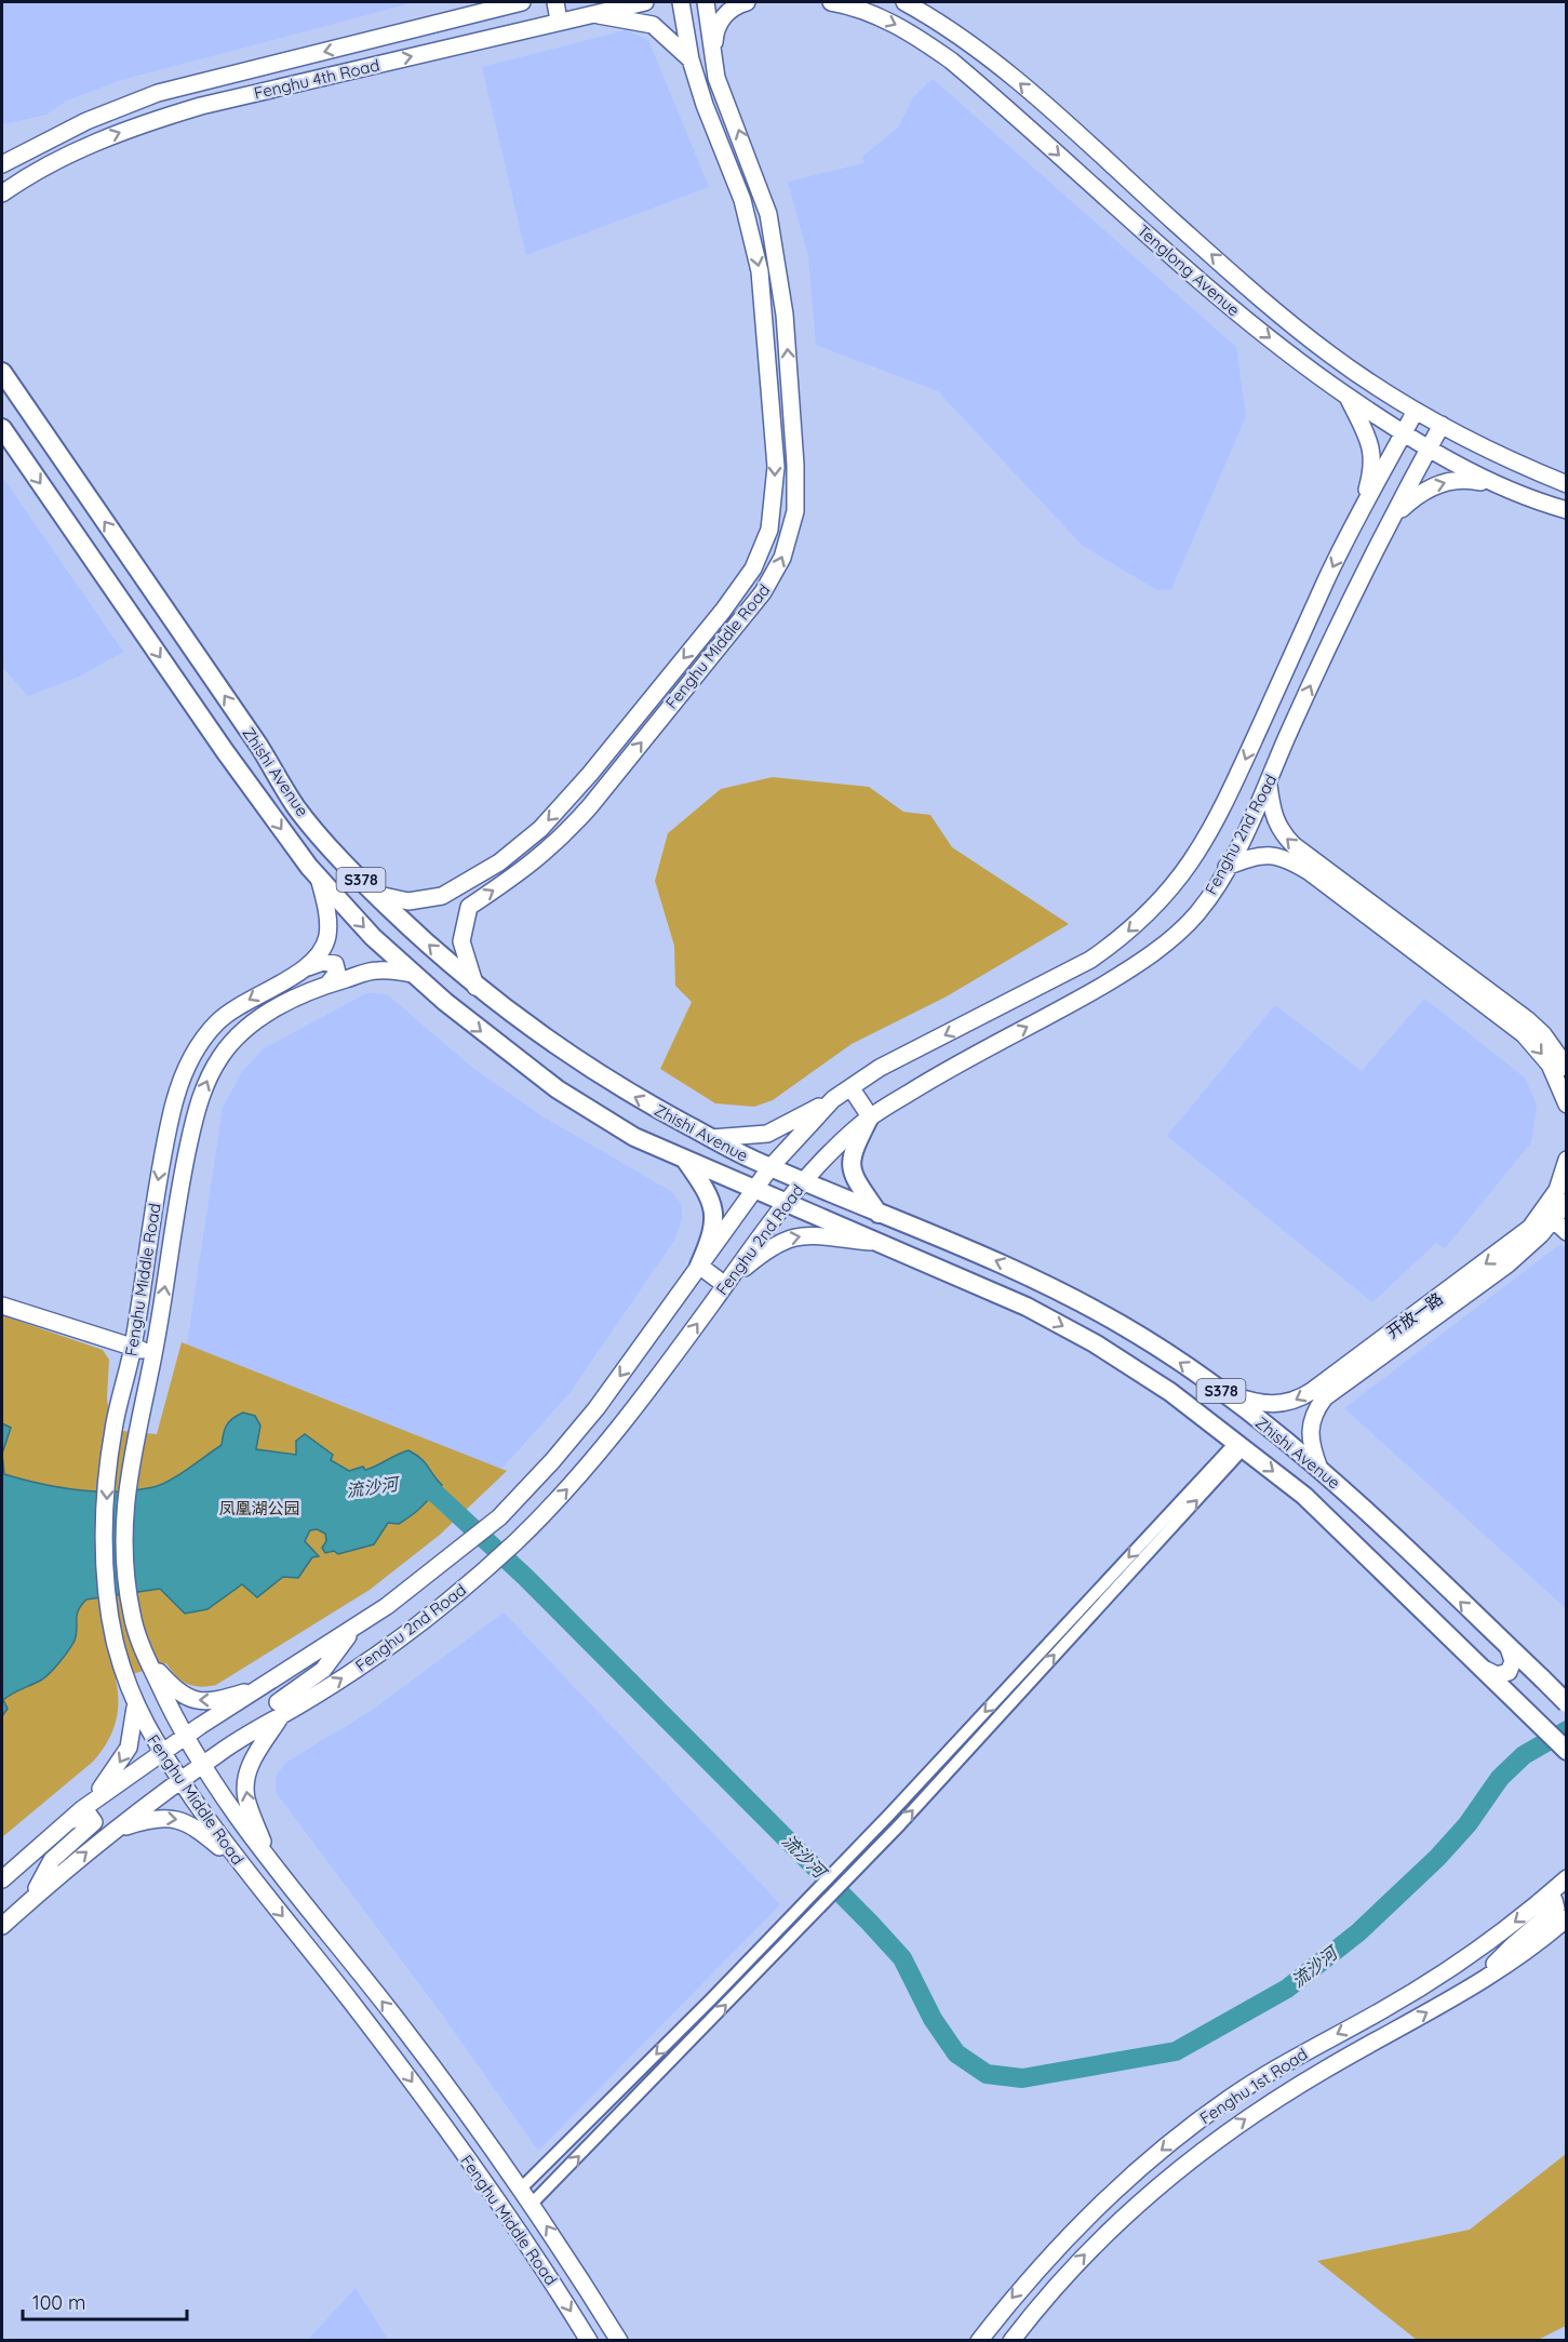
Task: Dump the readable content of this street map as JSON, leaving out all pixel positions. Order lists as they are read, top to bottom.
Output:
{
  "streets": {
    "main road": ["Zhishi Avenue", "S378"],
    "street": [
      "Fenghu 4th Road",
      "Tenglong Avenue",
      "Fenghu Middle Road",
      "Fenghu 2nd Road",
      "开放一路",
      "Fenghu 1st Road"
    ]
  },
  "crossings": [
    ["Tenglong Avenue", "Fenghu 2nd Road"],
    ["Fenghu Middle Road", "Zhishi Avenue"],
    ["Fenghu Middle Road", "Fenghu 2nd Road"],
    ["Zhishi Avenue", "Fenghu 2nd Road"],
    ["Zhishi Avenue", "开放一路"]
  ],
  "water": ["流沙河"],
  "parks": ["凤凰湖公园"],
  "scale_bar": "100 m"
}
